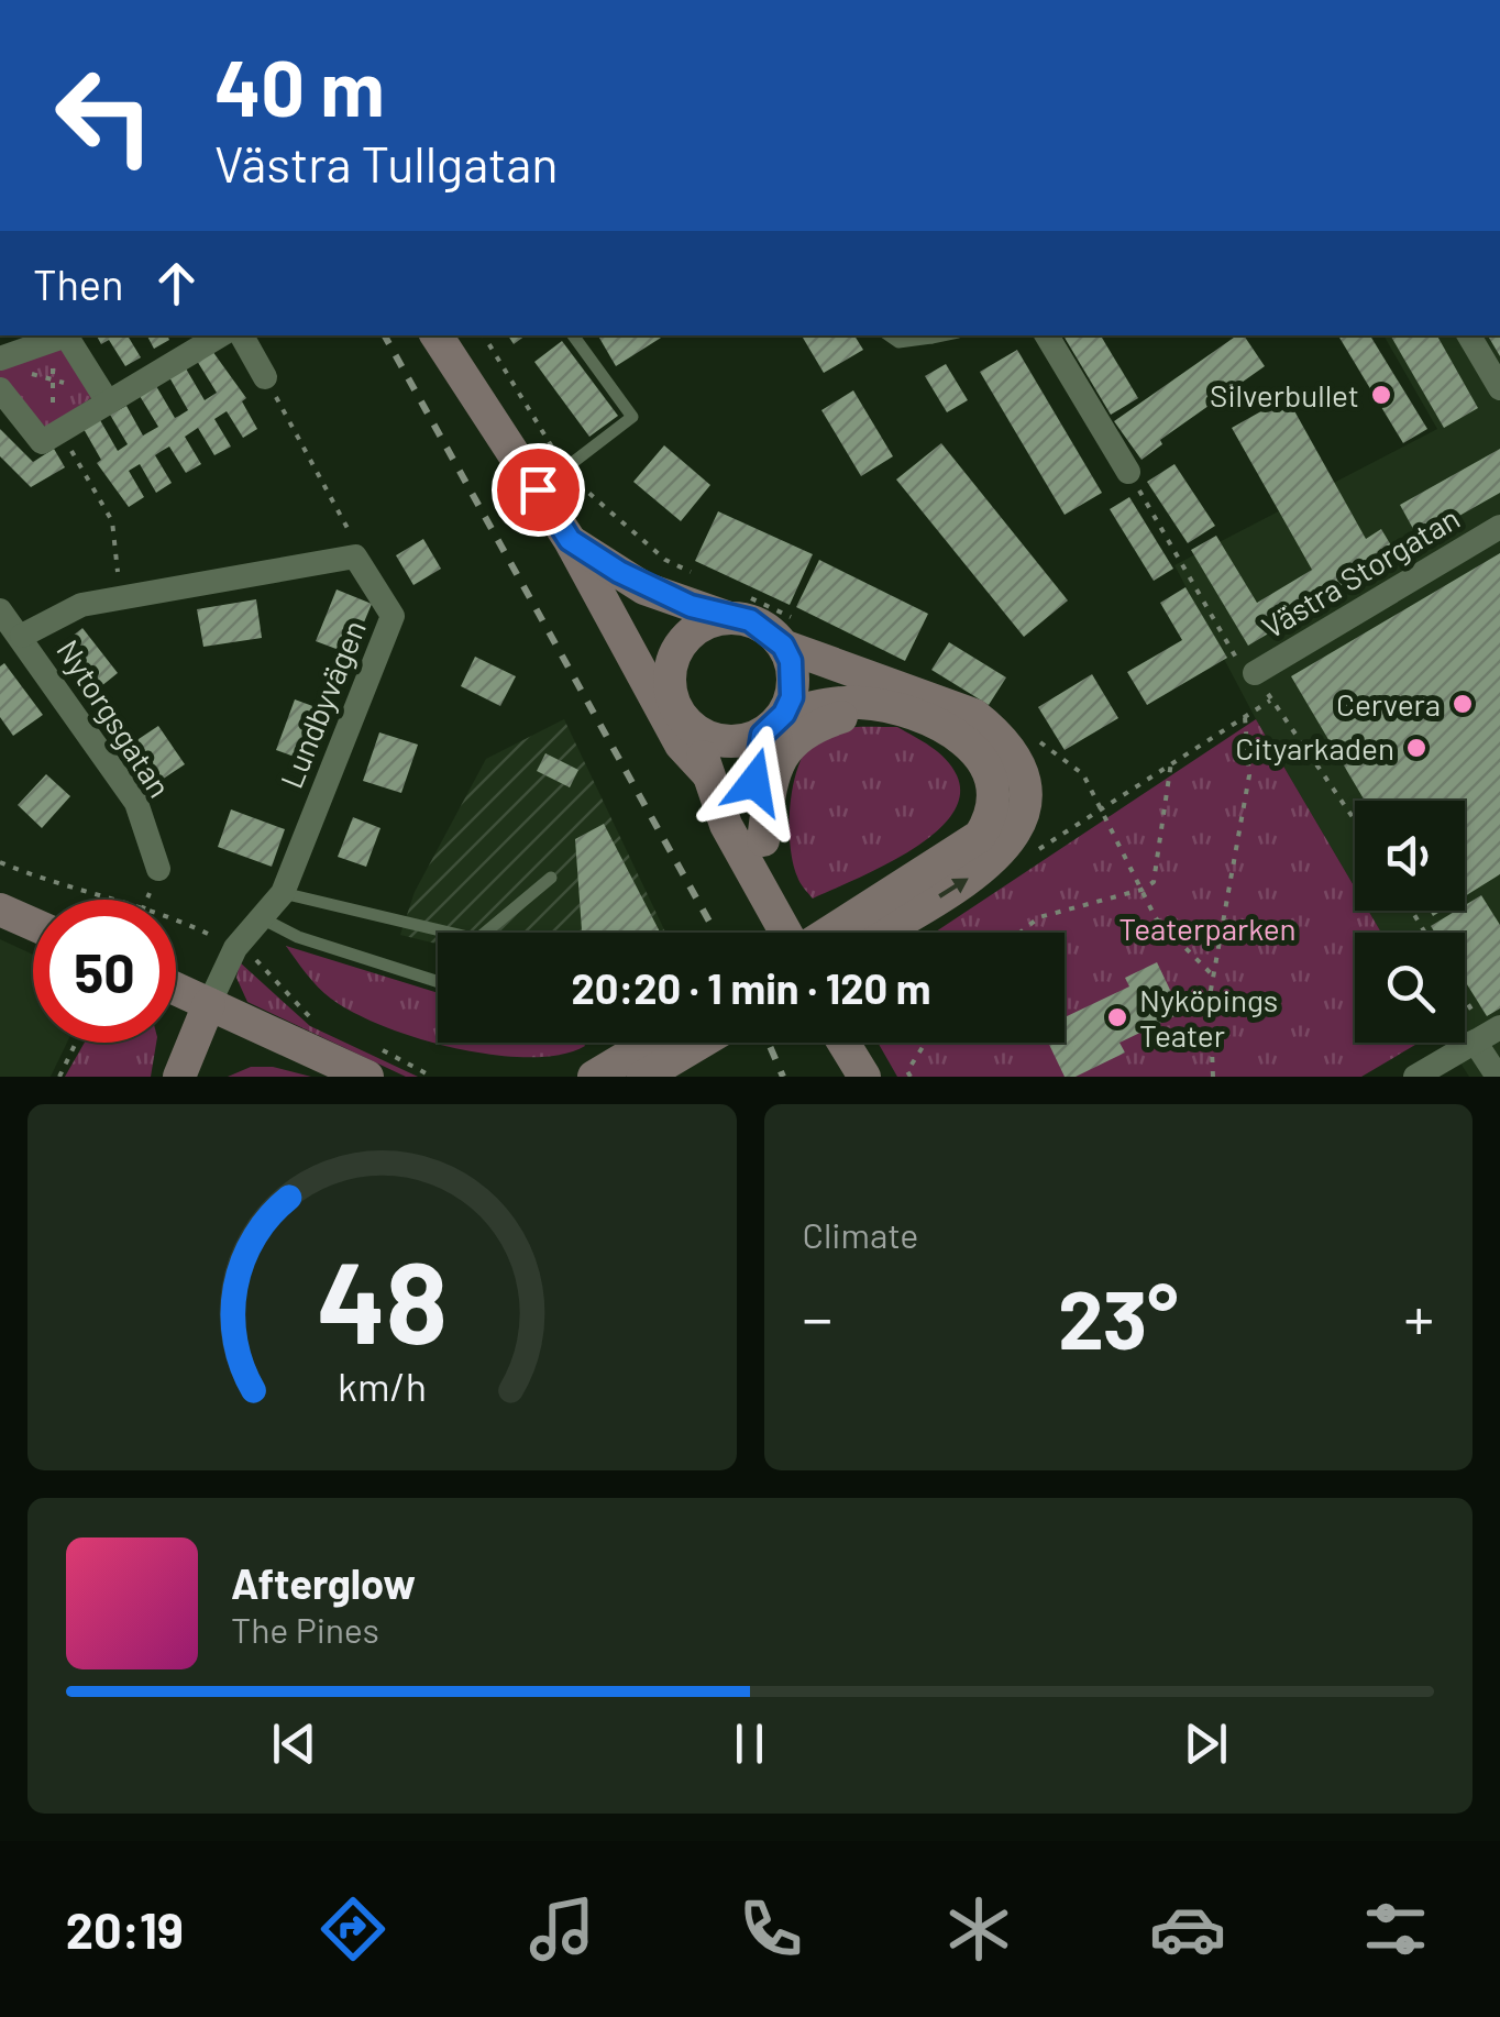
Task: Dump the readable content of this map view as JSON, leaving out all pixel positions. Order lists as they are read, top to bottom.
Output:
{
  "streets": {
    "street": ["Västra Storgatan", "Lundbyvägen", "Nytorgsgatan"]
  },
  "parks": ["Teaterparken"],
  "places": [
    "Silverbullet",
    "Cervera",
    "Cityarkaden",
    "Nyköpings Teater"
  ],
  "page": {
    "turn": ["40 m", "Västra Tullgatan"],
    "then": "Then",
    "limit": "50",
    "trip": "20:20 · 1 min · 120 m",
    "tile": "Climate",
    "heat": ["−", "23°", "+"],
    "song": ["Afterglow", "The Pines"],
    "tabs": "20:19",
    "gauge": ["48", "km/h"]
  }
}
